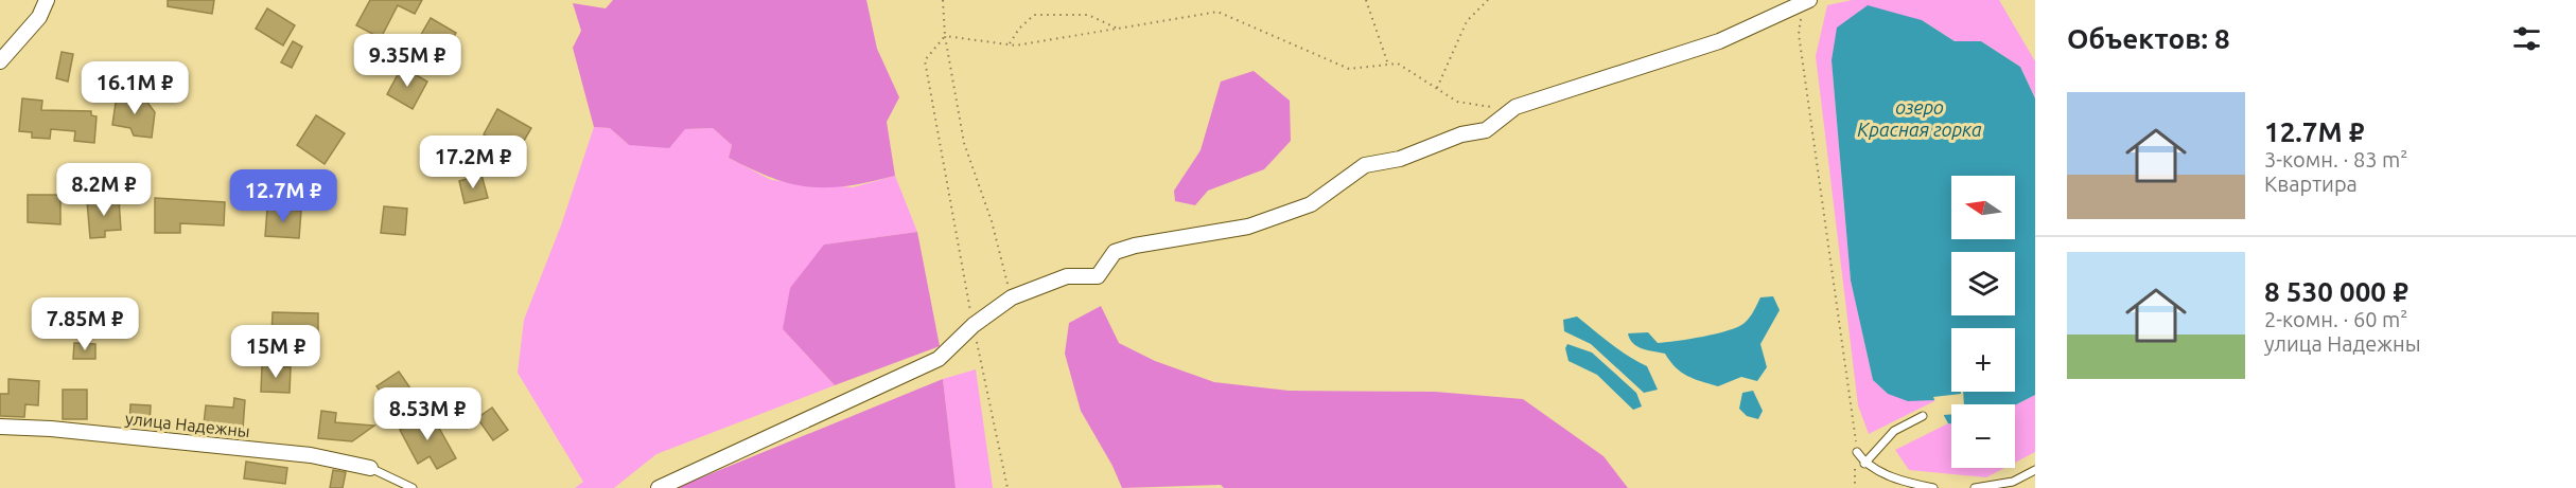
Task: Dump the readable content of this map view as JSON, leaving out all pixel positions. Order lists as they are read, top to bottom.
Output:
{
  "streets": {
    "street": ["улица Надежны"]
  },
  "water": ["озеро Красная горка"],
  "north": "left",
  "page": {
    "heading": "Объектов: 8",
    "price": [
      "9.35M ₽",
      "16.1M ₽",
      "17.2M ₽",
      "8.2M ₽",
      "12.7M ₽",
      "7.85M ₽",
      "15M ₽",
      "8.53M ₽"
    ],
    "list": [
      {
        "name": "12.7M ₽",
        "note": "3-комн. · 83 m² · Квартира"
      },
      {
        "name": "8 530 000 ₽",
        "note": "2-комн. · 60 m² · улица Надежны"
      }
    ],
    "map_buttons": ["+", "−"]
  }
}
